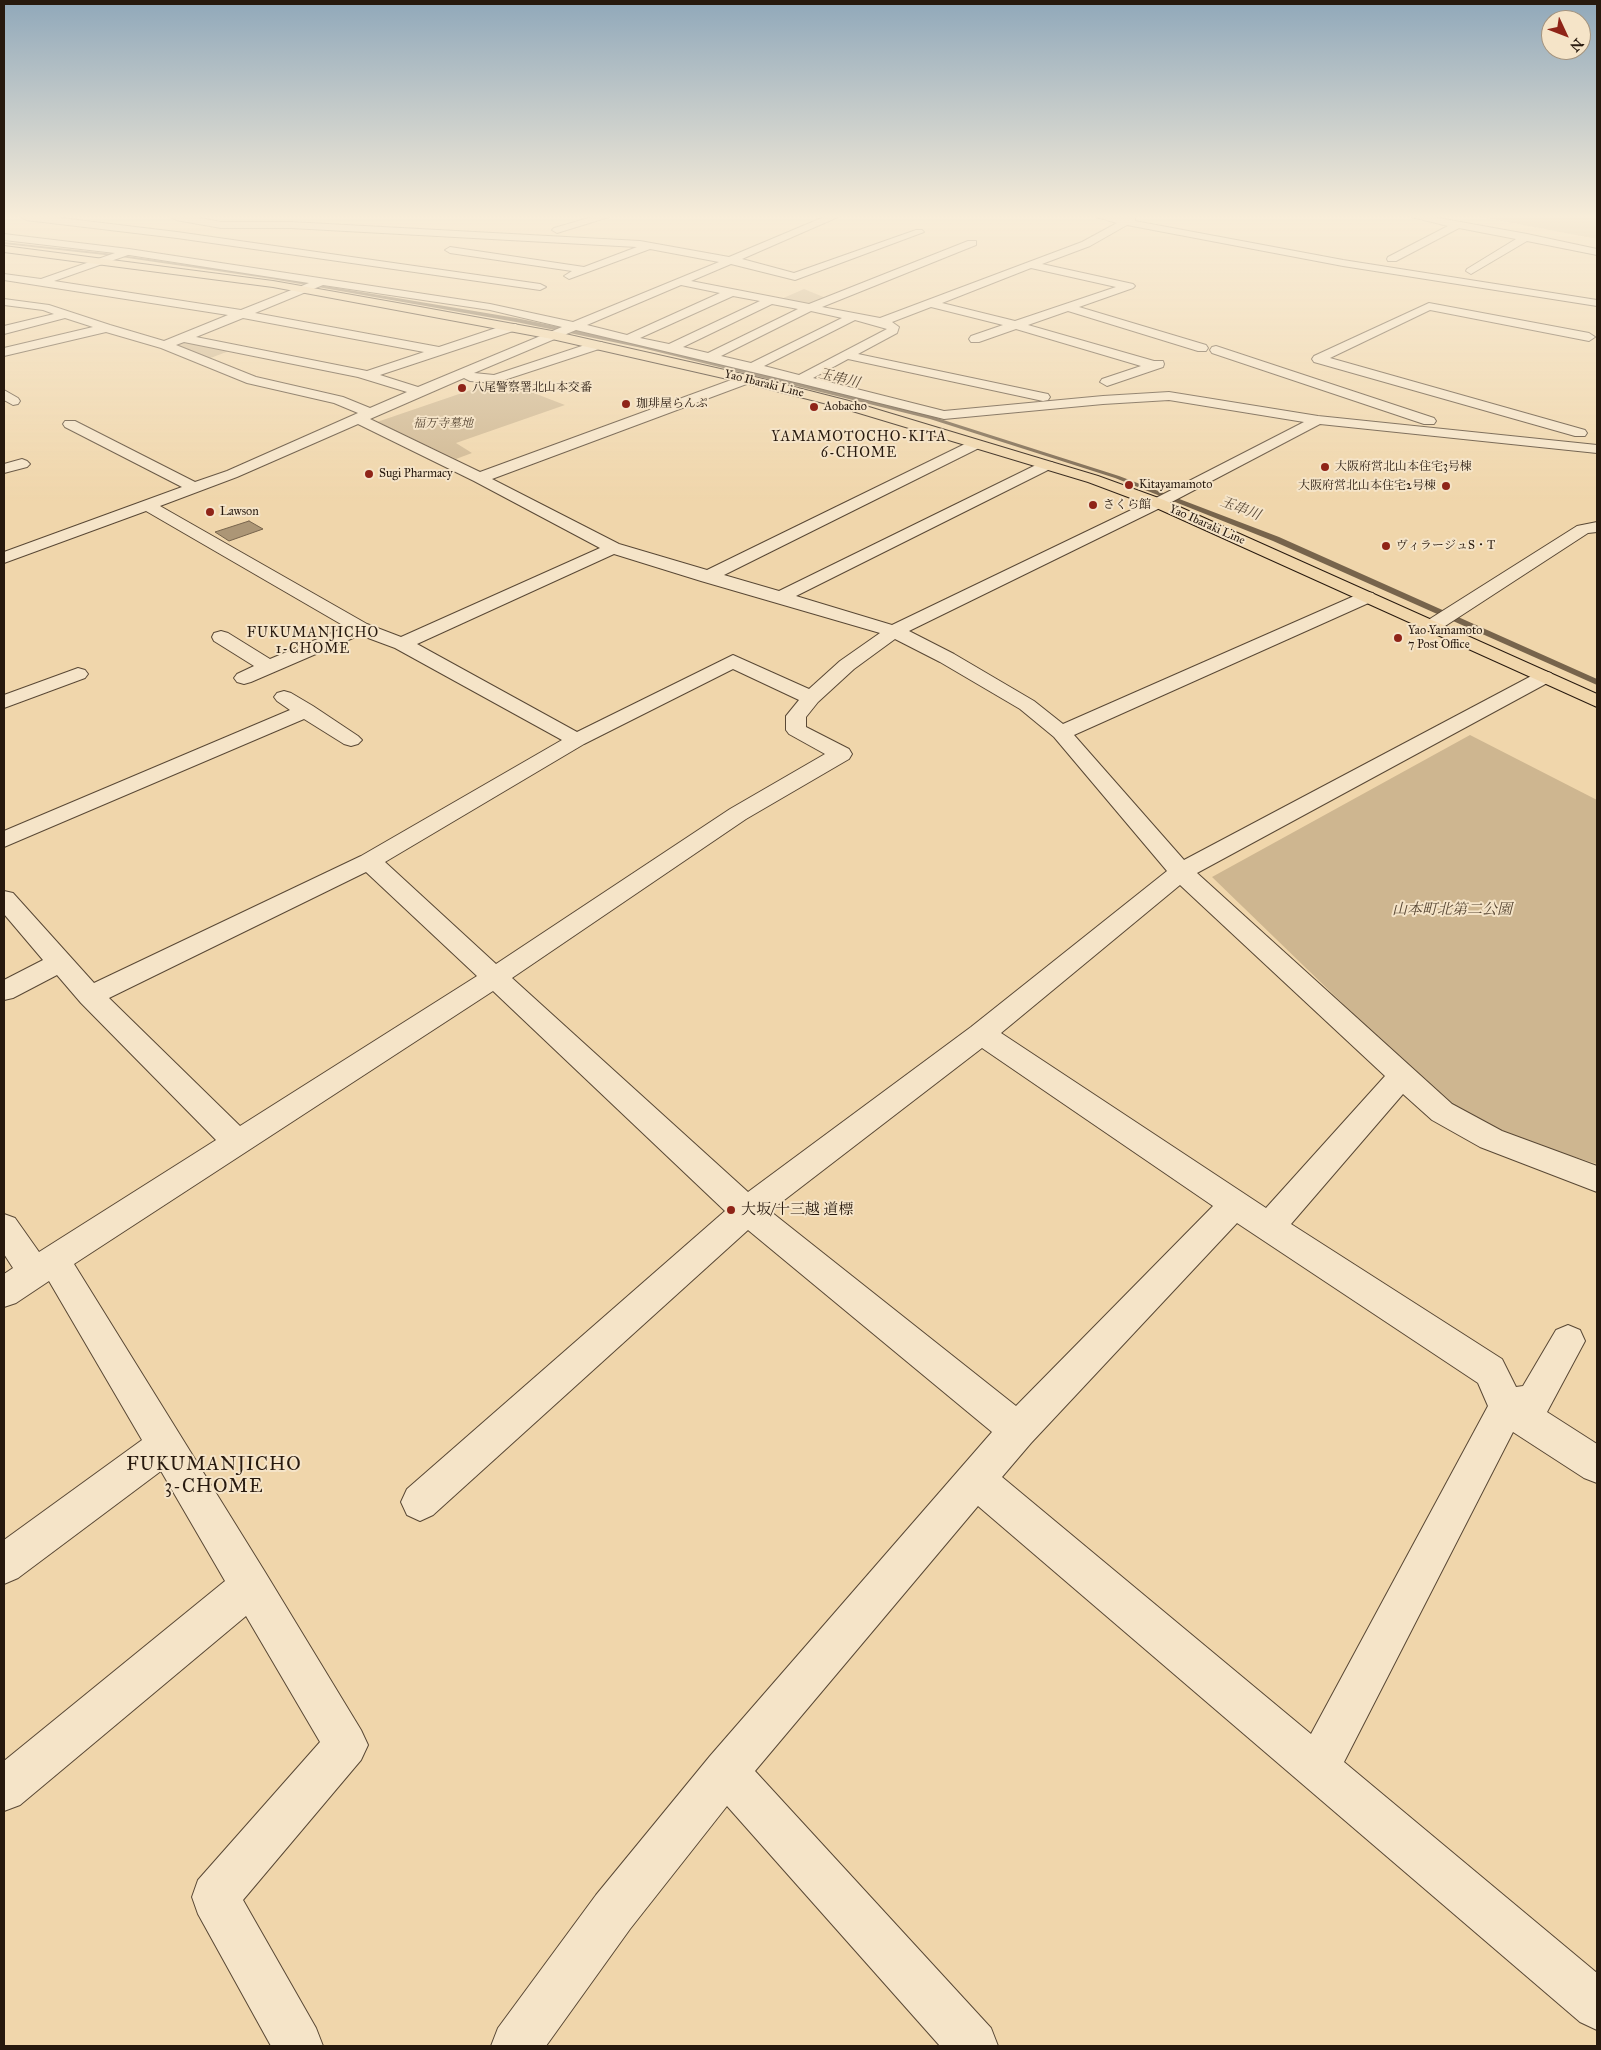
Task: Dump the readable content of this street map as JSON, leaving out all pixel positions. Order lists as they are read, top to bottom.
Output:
{
  "streets": {
    "main road": ["Yao Ibaraki Line"]
  },
  "districts": ["YAMAMOTOCHO-KITA 6-CHOME", "FUKUMANJICHO 1-CHOME", "FUKUMANJICHO 3-CHOME"],
  "water": ["玉串川"],
  "parks": ["福万寺墓地", "山本町北第二公園"],
  "places": [
    "八尾警察署北山本交番",
    "珈琲屋らんぷ",
    "Aobacho",
    "大阪府営北山本住宅3号棟",
    "Sugi Pharmacy",
    "Kitayamamoto",
    "大阪府営北山本住宅2号棟",
    "さくら館",
    "Lawson",
    "ヴィラージュS・T",
    "Yao Yamamoto 7 Post Office",
    "大坂/十三越 道標"
  ],
  "north": "bottom right"
}
